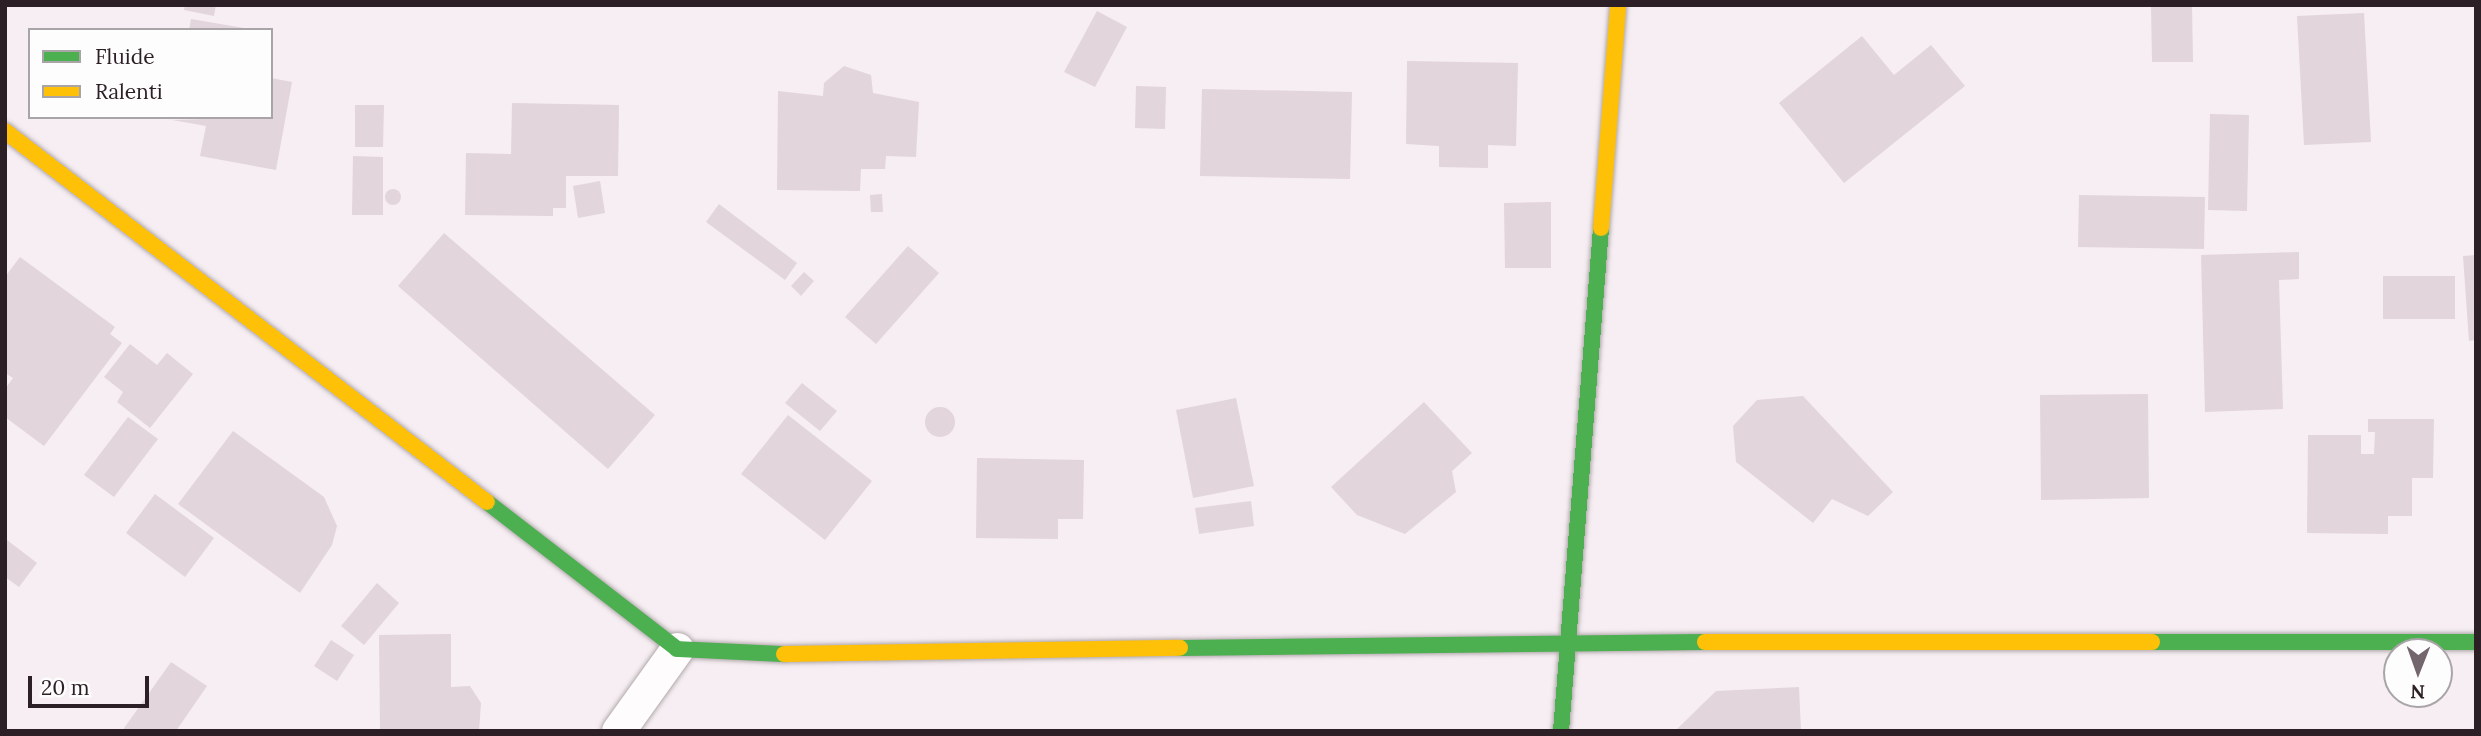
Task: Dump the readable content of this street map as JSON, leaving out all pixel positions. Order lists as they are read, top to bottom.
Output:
{
  "legend": ["Fluide", "Ralenti"],
  "scale_bar": "20 m",
  "north": "bottom"
}
